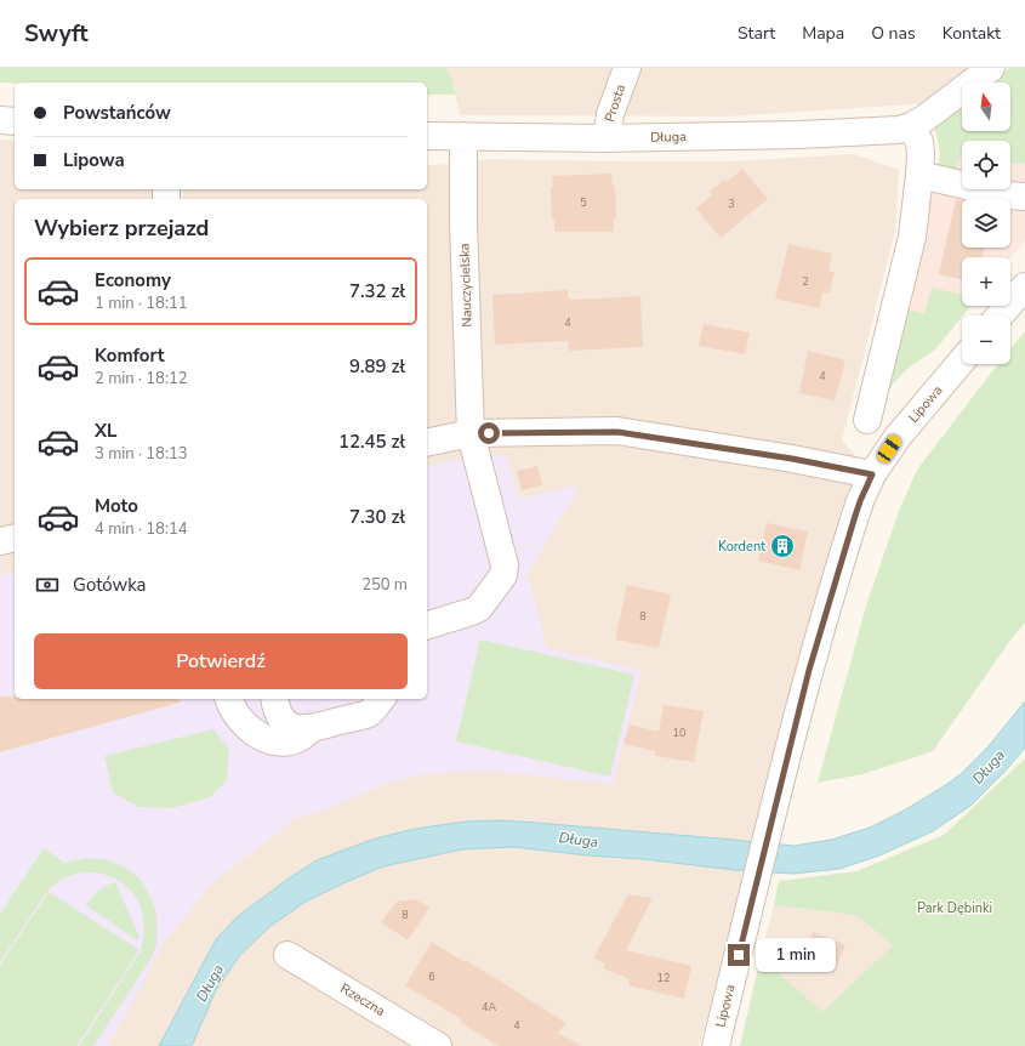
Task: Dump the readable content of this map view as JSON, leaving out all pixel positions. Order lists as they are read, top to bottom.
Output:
{
  "streets": {
    "street": [
      "Prosta",
      "Długa",
      "Nauczycielska",
      "Lipowa",
      "Rzeczna"
    ]
  },
  "crossings": [
    ["Prosta", "Długa"],
    ["Długa", "Nauczycielska"]
  ],
  "water": ["Długa"],
  "parks": ["Park Dębinki"],
  "places": {
    "building": ["Kordent"]
  },
  "house_numbers": [
    "5",
    "3",
    "2",
    "4",
    "4",
    "8",
    "10",
    "8",
    "6",
    "12",
    "4A",
    "4"
  ],
  "north": "top",
  "page": {
    "header": "Swyft",
    "nav": [
      "Start",
      "Mapa",
      "O nas",
      "Kontakt"
    ],
    "map_buttons": ["+", "−"],
    "banner": ["Powstańców", "Lipowa"],
    "heading": "Wybierz przejazd",
    "list": [
      {
        "name": "Economy",
        "note": "1 min · 18:11",
        "value": "7.32 zł"
      },
      {
        "name": "Komfort",
        "note": "2 min · 18:12",
        "value": "9.89 zł"
      },
      {
        "name": "XL",
        "note": "3 min · 18:13",
        "value": "12.45 zł"
      },
      {
        "name": "Moto",
        "note": "4 min · 18:14",
        "value": "7.30 zł"
      }
    ],
    "pay": ["Gotówka", "250 m"],
    "buttons": "Potwierdź",
    "bubble": "1 min"
  }
}
